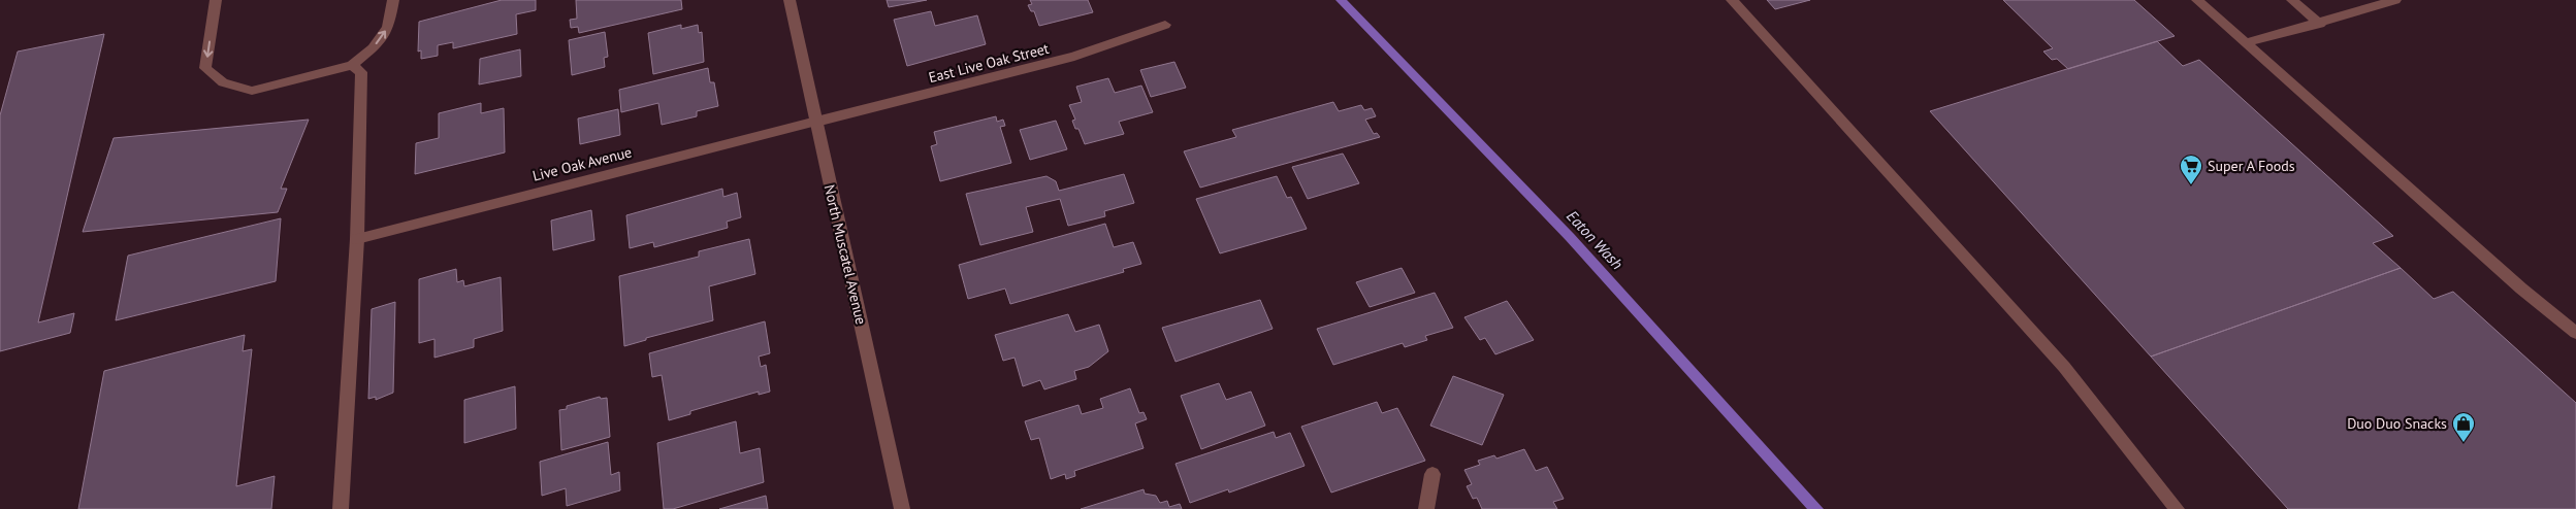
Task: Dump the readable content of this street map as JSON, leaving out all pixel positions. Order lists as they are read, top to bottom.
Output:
{
  "streets": {
    "street": ["East Live Oak Street", "Live Oak Avenue", "North Muscatel Avenue"]
  },
  "crossings": [
    ["East Live Oak Street", "Live Oak Avenue"],
    ["East Live Oak Street", "North Muscatel Avenue"],
    ["Live Oak Avenue", "North Muscatel Avenue"]
  ],
  "water": ["Eaton Wash"],
  "places": {
    "supermarket": ["Super A Foods"],
    "shop": ["Duo Duo Snacks"]
  }
}
